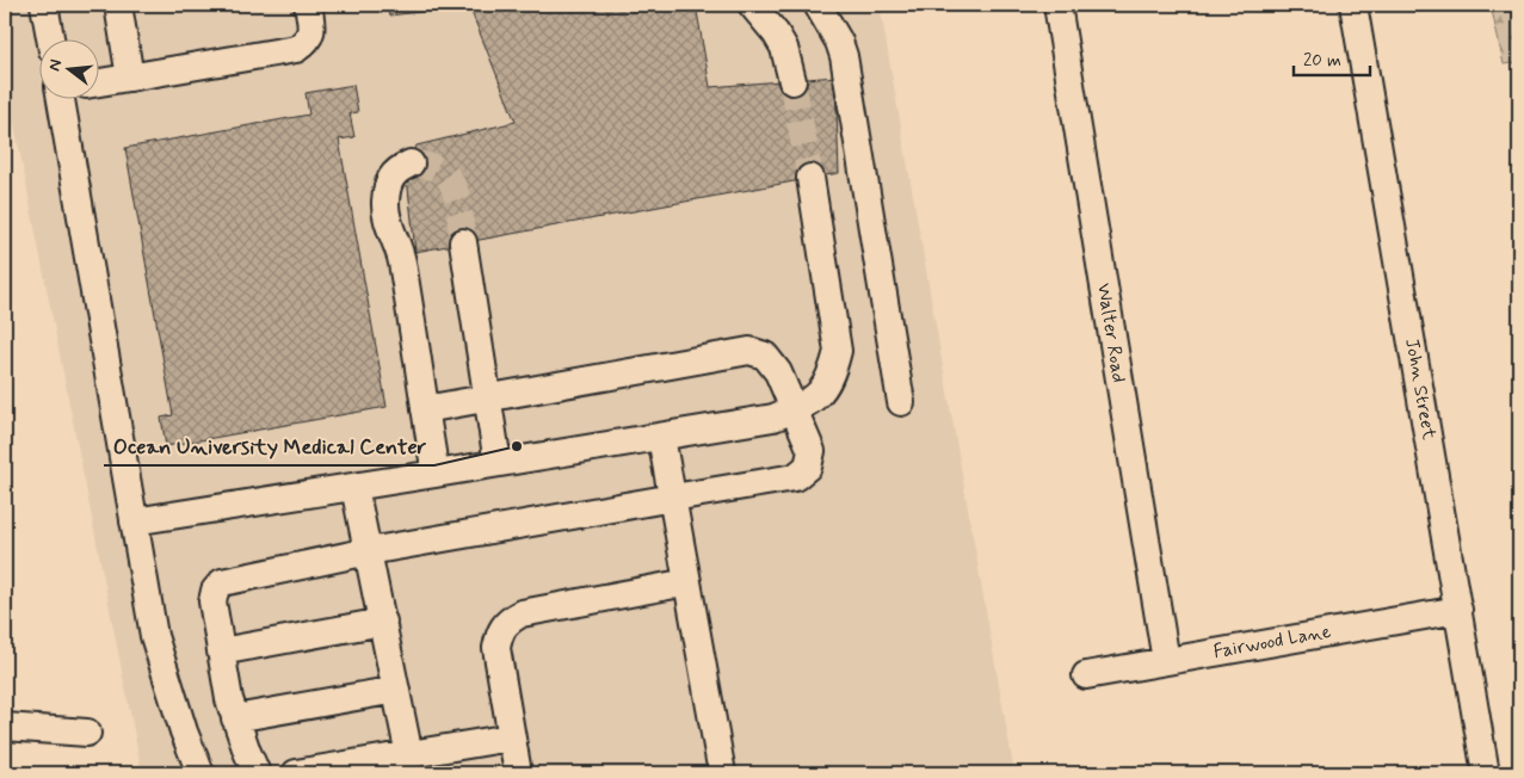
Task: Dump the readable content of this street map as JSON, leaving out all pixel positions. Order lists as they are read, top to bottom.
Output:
{
  "streets": {
    "street": ["Walter Road", "John Street", "Fairwood Lane"]
  },
  "crossings": [
    ["Walter Road", "Fairwood Lane"],
    ["John Street", "Fairwood Lane"]
  ],
  "places": ["Ocean University Medical Center"],
  "scale_bar": "20 m",
  "north": "left"
}
